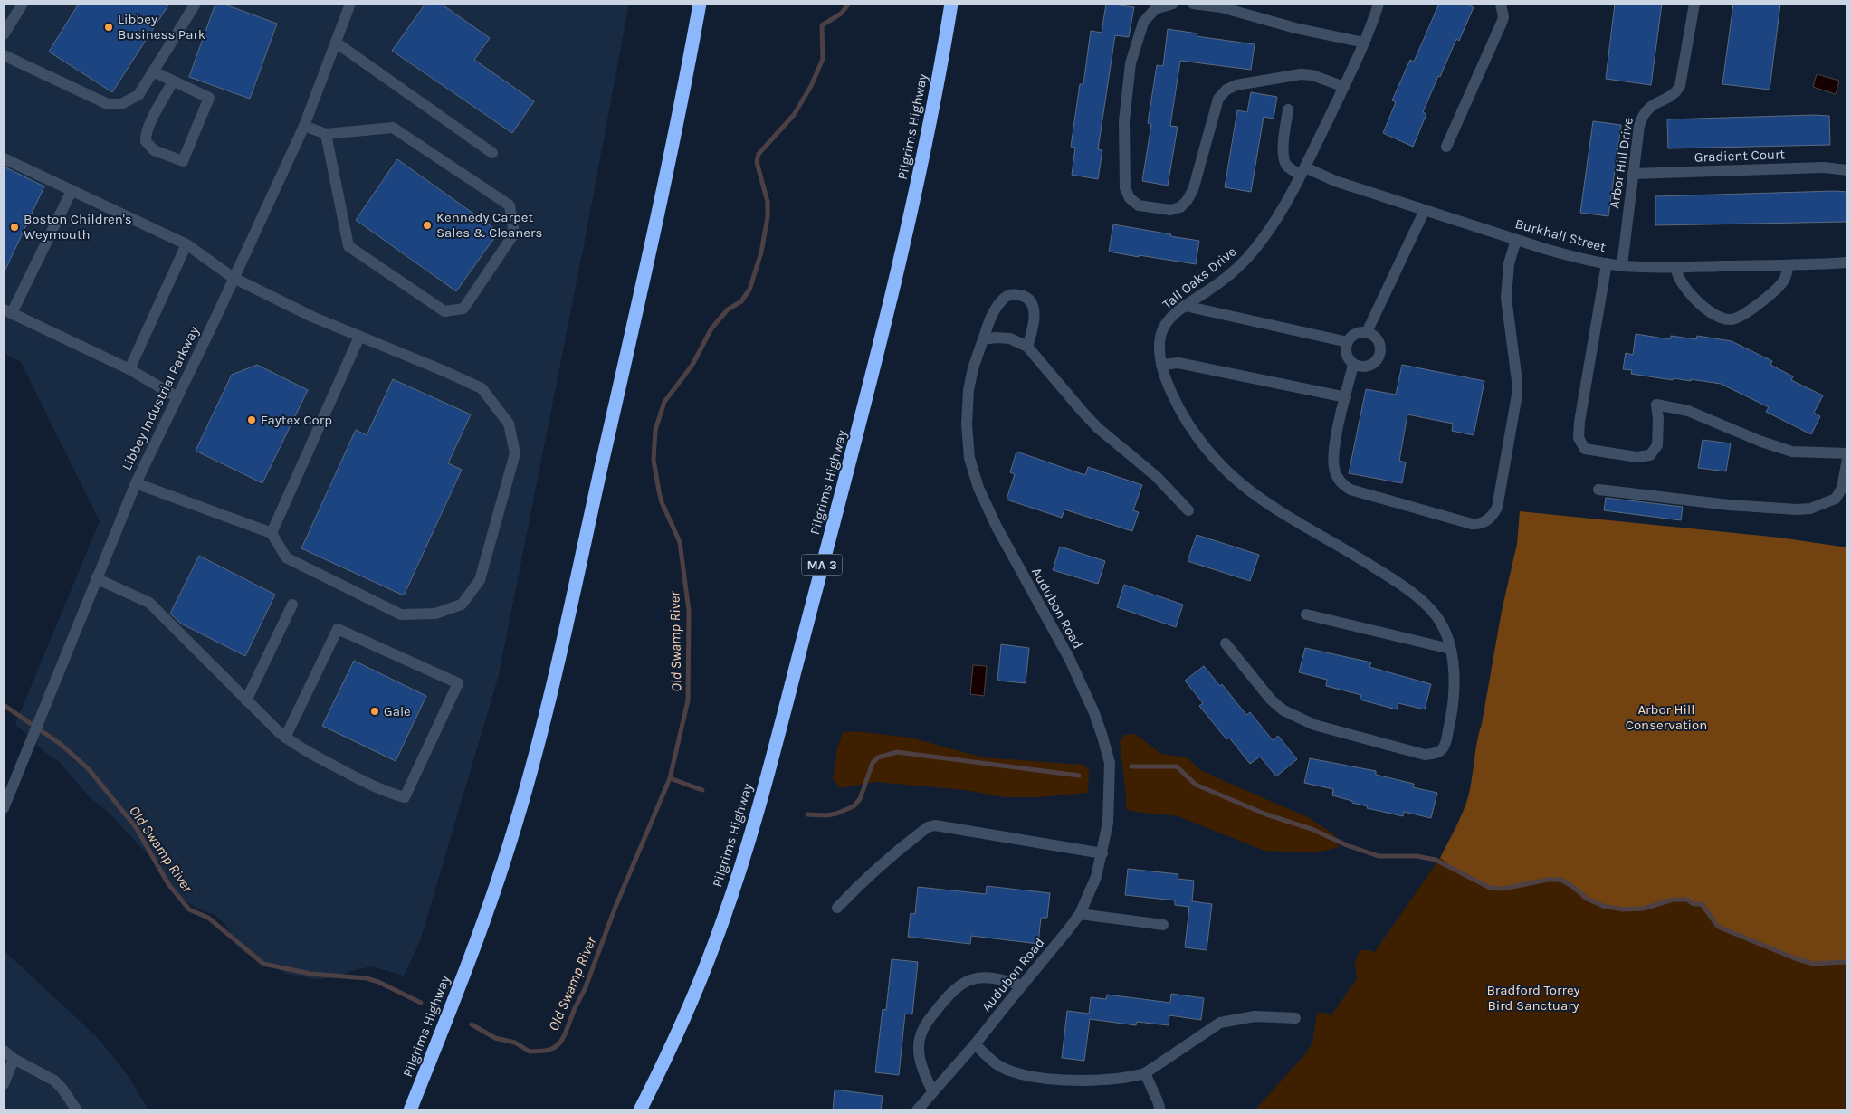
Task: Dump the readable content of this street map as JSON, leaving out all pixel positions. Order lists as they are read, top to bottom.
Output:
{
  "streets": {
    "highway": ["Pilgrims Highway", "MA 3"],
    "street": [
      "Gradient Court",
      "Arbor Hill Drive",
      "Burkhall Street",
      "Tall Oaks Drive",
      "Libbey Industrial Parkway",
      "Audubon Road"
    ]
  },
  "crossings": [
    ["Gradient Court", "Arbor Hill Drive"],
    ["Arbor Hill Drive", "Burkhall Street"],
    ["Burkhall Street", "Tall Oaks Drive"]
  ],
  "water": ["Old Swamp River"],
  "parks": ["Arbor Hill Conservation", "Bradford Torrey Bird Sanctuary"],
  "places": [
    "Libbey Business Park",
    "Kennedy Carpet Sales & Cleaners",
    "Boston Children's Weymouth",
    "Faytex Corp",
    "Gale"
  ]
}
